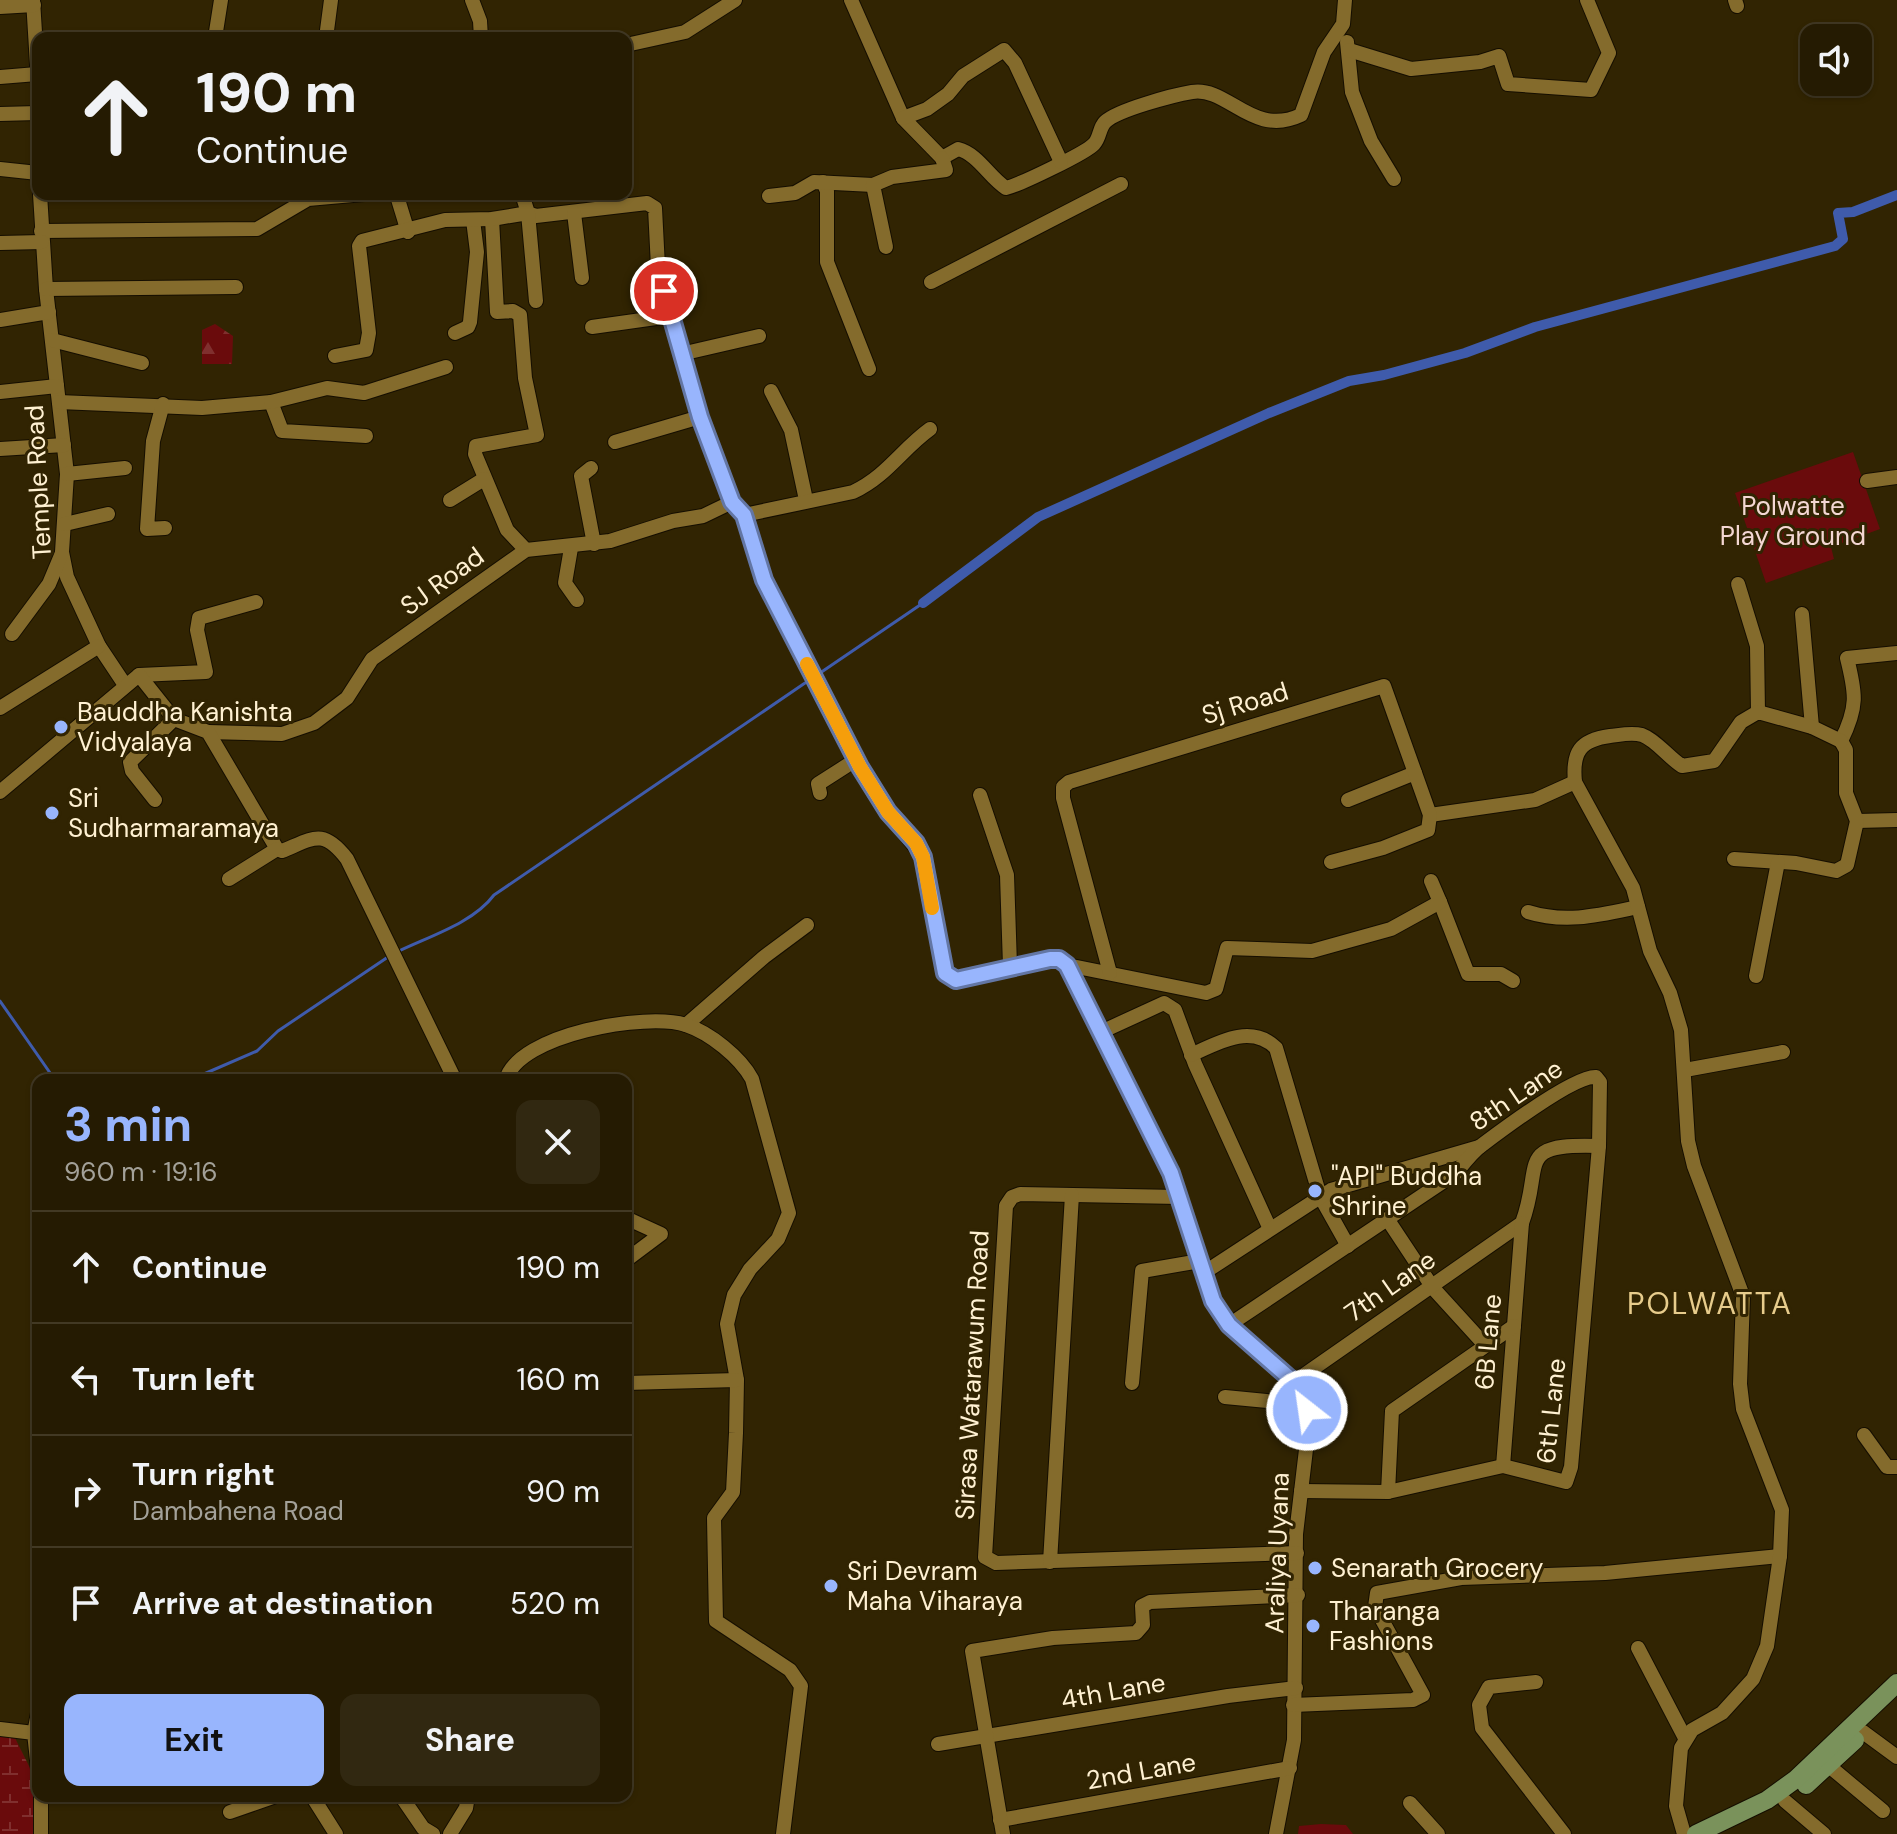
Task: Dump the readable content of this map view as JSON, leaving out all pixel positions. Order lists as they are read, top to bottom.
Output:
{
  "streets": {
    "street": [
      "Temple Road",
      "SJ Road",
      "Sj Road",
      "8th Lane",
      "7th Lane",
      "6B Lane",
      "Sirasa Watarawum Road",
      "6th Lane",
      "Araliya Uyana",
      "4th Lane",
      "2nd Lane"
    ]
  },
  "crossings": [
    ["8th Lane", "6th Lane"],
    ["8th Lane", "Araliya Uyana"],
    ["7th Lane", "6B Lane"],
    ["7th Lane", "Araliya Uyana"],
    ["6B Lane", "6th Lane"],
    ["Sirasa Watarawum Road", "Araliya Uyana"],
    ["6th Lane", "Araliya Uyana"],
    ["Araliya Uyana", "4th Lane"],
    ["Araliya Uyana", "2nd Lane"]
  ],
  "districts": ["POLWATTA"],
  "parks": ["Polwatte Play Ground"],
  "places": [
    "Bauddha Kanishta Vidyalaya",
    "Sri Sudharmaramaya",
    "\"API\" Buddha Shrine",
    "Senarath Grocery",
    "Sri Devram Maha Viharaya",
    "Tharanga Fashions"
  ],
  "page": {
    "turn": ["190 m", "Continue"],
    "heading": ["3 min", "960 m · 19:16"],
    "list": [
      {
        "name": "Continue",
        "value": "190 m"
      },
      {
        "name": "Turn left",
        "value": "160 m"
      },
      {
        "name": "Turn right",
        "note": "Dambahena Road",
        "value": "90 m"
      },
      {
        "name": "Arrive at destination",
        "value": "520 m"
      }
    ],
    "buttons": ["Exit", "Share"]
  }
}
